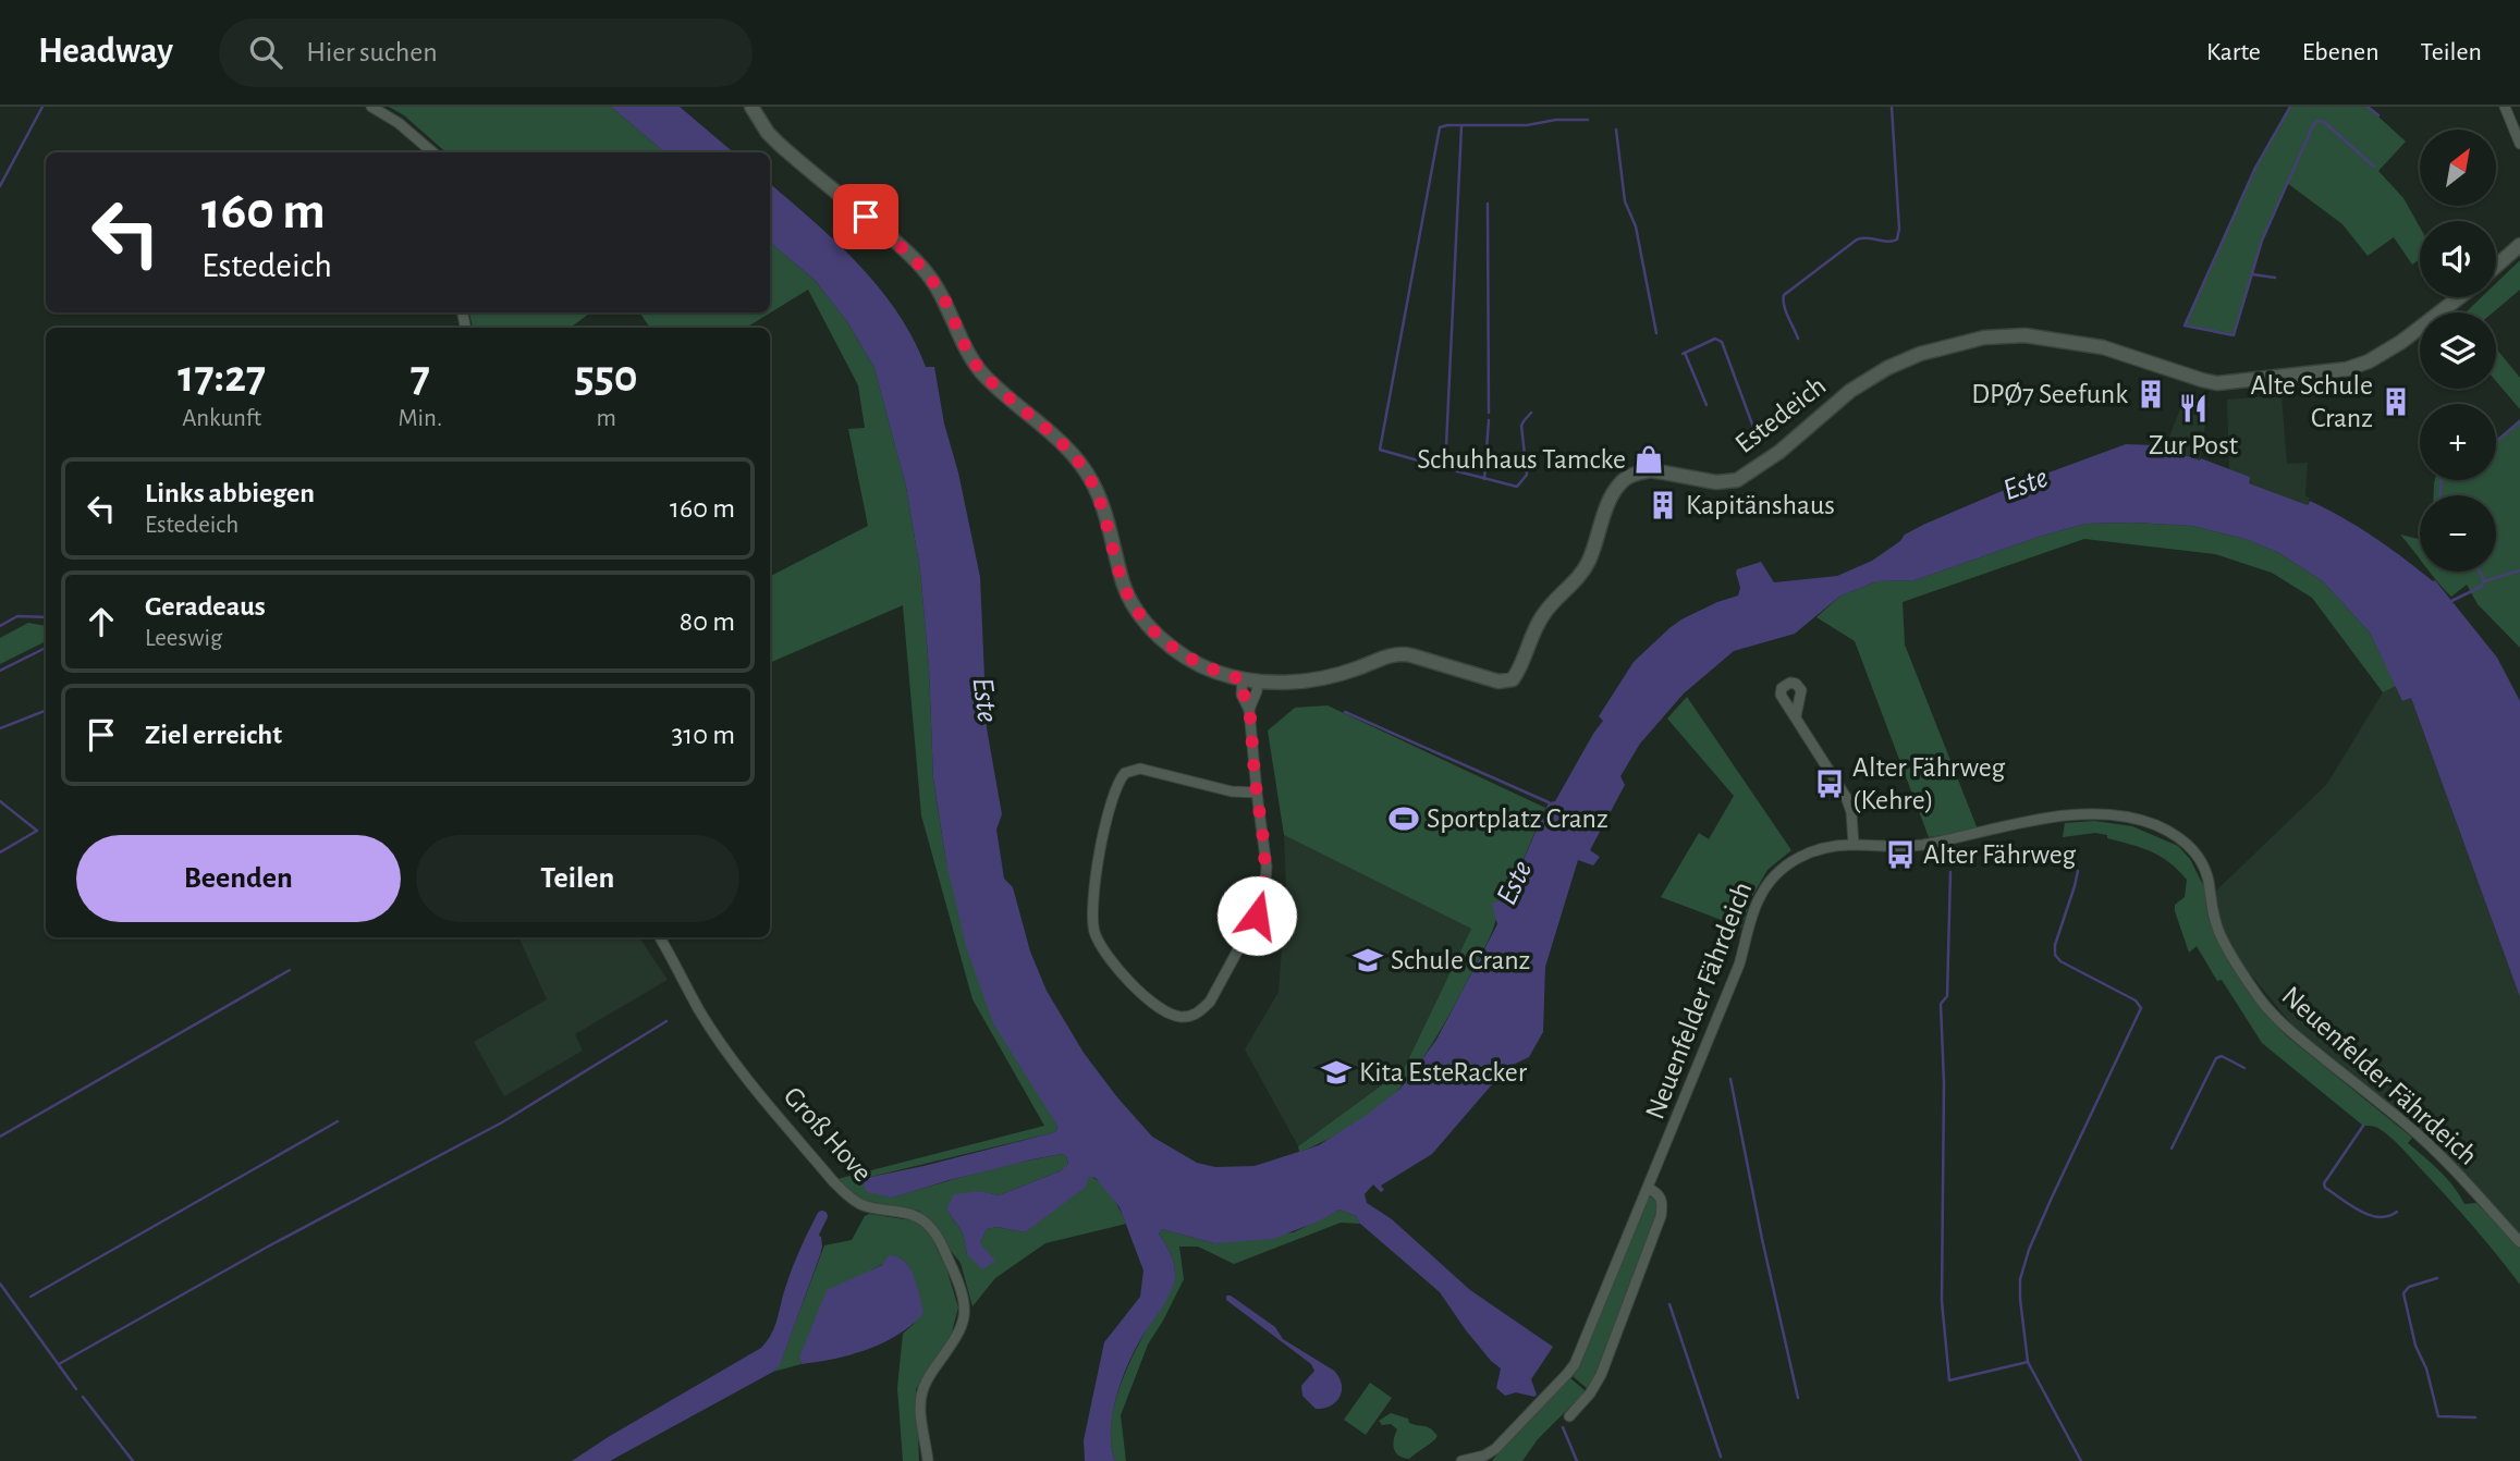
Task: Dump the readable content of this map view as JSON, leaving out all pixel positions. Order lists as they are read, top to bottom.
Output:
{
  "streets": {
    "street": ["Estedeich", "Neuenfelder Fährdeich", "Groß Hove"]
  },
  "water": ["Este"],
  "places": {
    "building": ["DPØ7 Seefunk", "Alte Schule Cranz", "Kapitänshaus"],
    "restaurant": ["Zur Post"],
    "shop": ["Schuhhaus Tamcke"],
    "bus stop": ["Alter Fährweg (Kehre)", "Alter Fährweg"],
    "sports": ["Sportplatz Cranz"],
    "school or university": ["Schule Cranz", "Kita EsteRacker"]
  },
  "north": "top right",
  "page": {
    "header": "Headway",
    "search": "Hier suchen",
    "nav": ["Karte", "Ebenen", "Teilen"],
    "map_buttons": ["+", "−"],
    "turn": ["160 m", "Estedeich"],
    "eta": [
      "17:27",
      "Ankunft",
      "7",
      "Min.",
      "550",
      "m"
    ],
    "list": [
      {
        "name": "Links abbiegen",
        "note": "Estedeich",
        "value": "160 m"
      },
      {
        "name": "Geradeaus",
        "note": "Leeswig",
        "value": "80 m"
      },
      {
        "name": "Ziel erreicht",
        "value": "310 m"
      }
    ],
    "buttons": ["Beenden", "Teilen"]
  }
}
